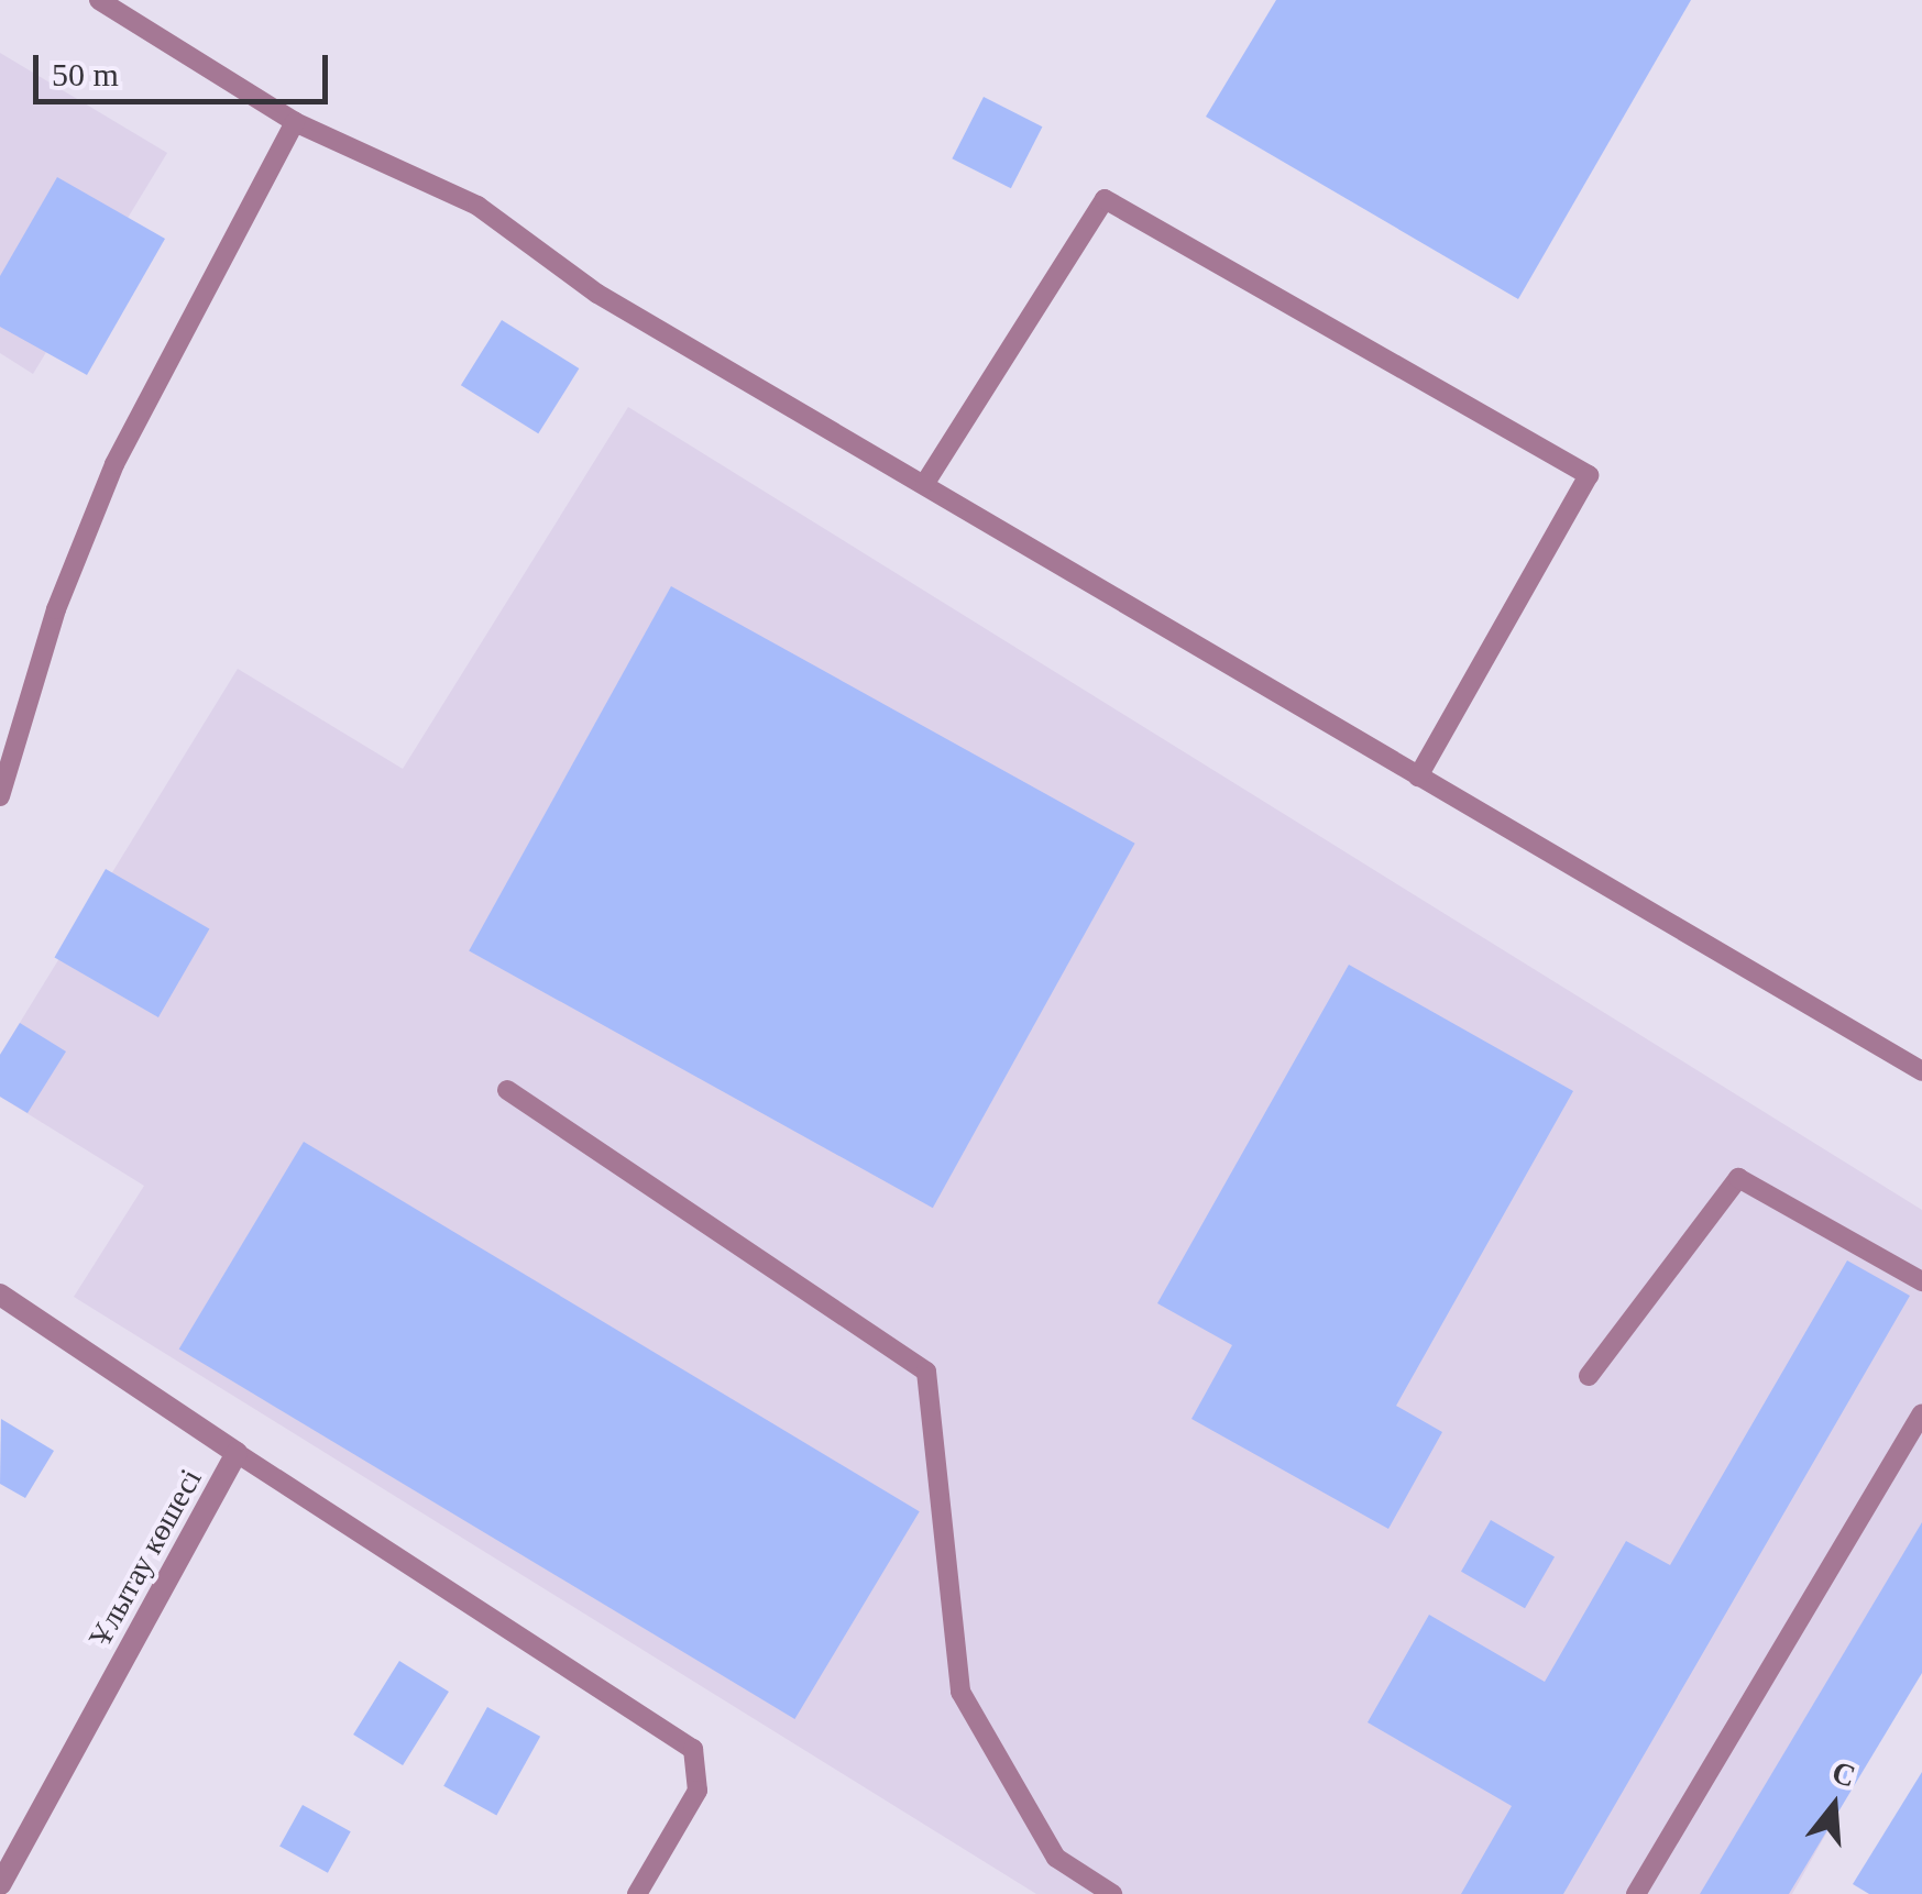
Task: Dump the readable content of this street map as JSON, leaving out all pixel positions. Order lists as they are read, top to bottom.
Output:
{
  "streets": {
    "street": ["Ұлытау көшесі"]
  },
  "scale_bar": "50 m",
  "north": "top"
}
